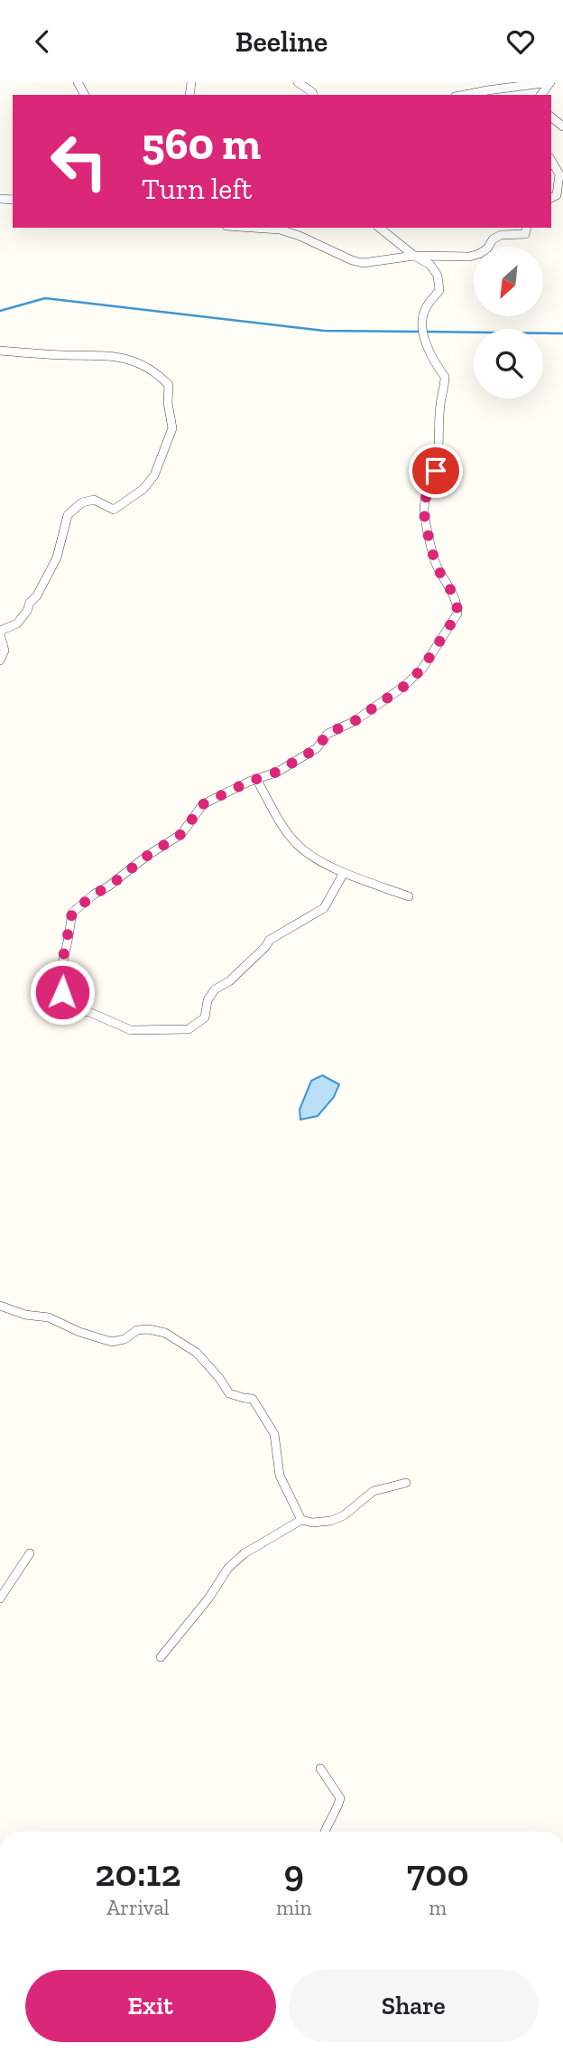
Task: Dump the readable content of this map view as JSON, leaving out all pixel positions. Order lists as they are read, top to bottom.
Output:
{
  "north": "bottom left",
  "page": {
    "header": "Beeline",
    "turn": ["560 m", "Turn left"],
    "eta": [
      "20:12",
      "Arrival",
      "9",
      "min",
      "700",
      "m"
    ],
    "buttons": ["Exit", "Share"]
  }
}
